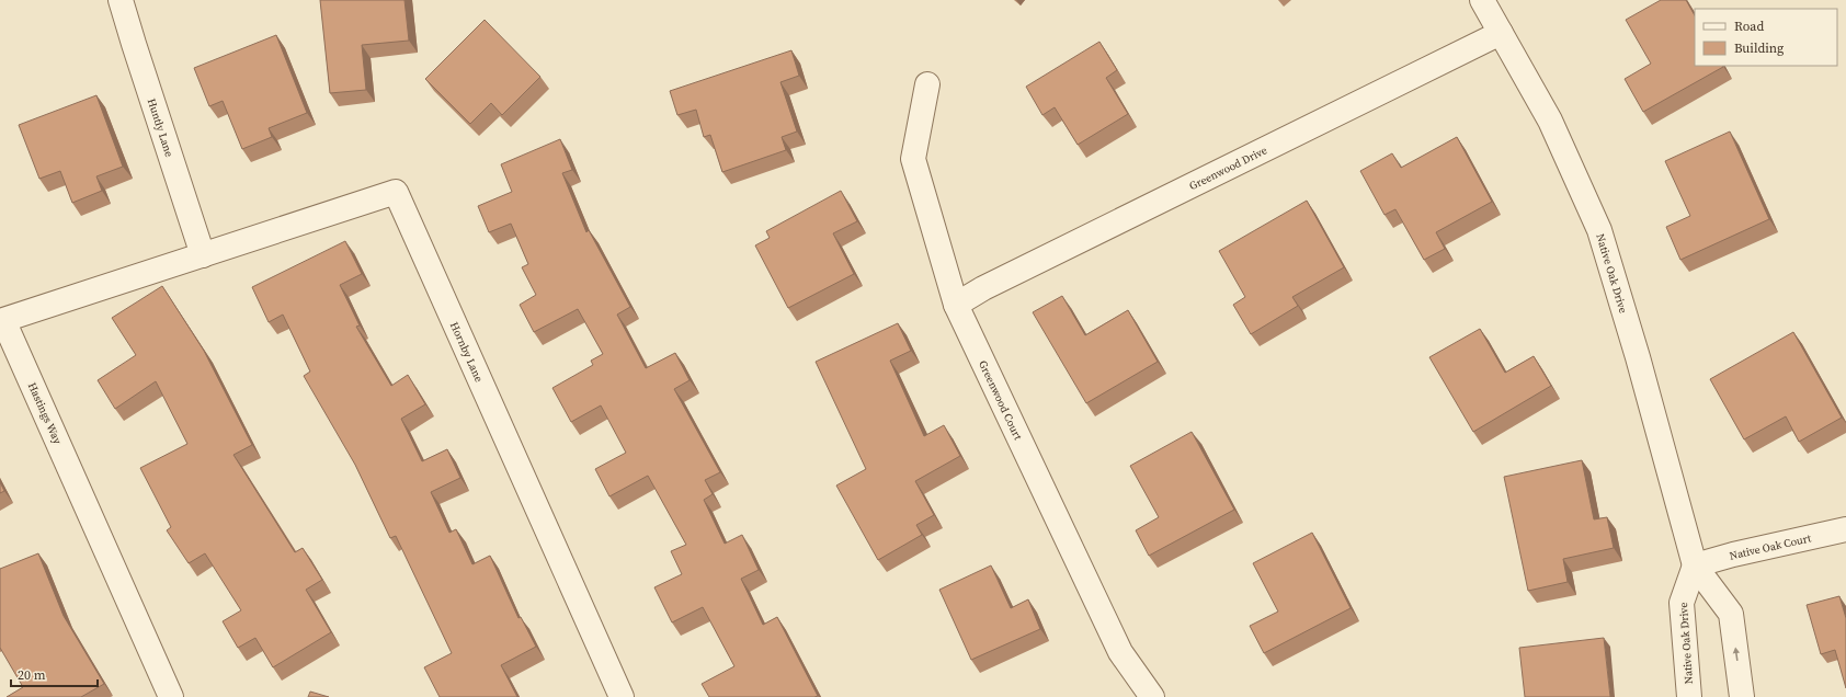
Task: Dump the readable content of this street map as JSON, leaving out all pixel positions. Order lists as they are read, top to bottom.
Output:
{
  "streets": {
    "street": [
      "Huntly Lane",
      "Greenwood Drive",
      "Native Oak Drive",
      "Hornby Lane",
      "Greenwood Court",
      "Hastings Way",
      "Native Oak Court"
    ]
  },
  "crossings": [
    ["Huntly Lane", "Hornby Lane"],
    ["Huntly Lane", "Hastings Way"],
    ["Greenwood Drive", "Native Oak Drive"],
    ["Greenwood Drive", "Greenwood Court"],
    ["Native Oak Drive", "Native Oak Court"],
    ["Hornby Lane", "Hastings Way"]
  ],
  "legend": ["Road", "Building"],
  "scale_bar": "20 m"
}
